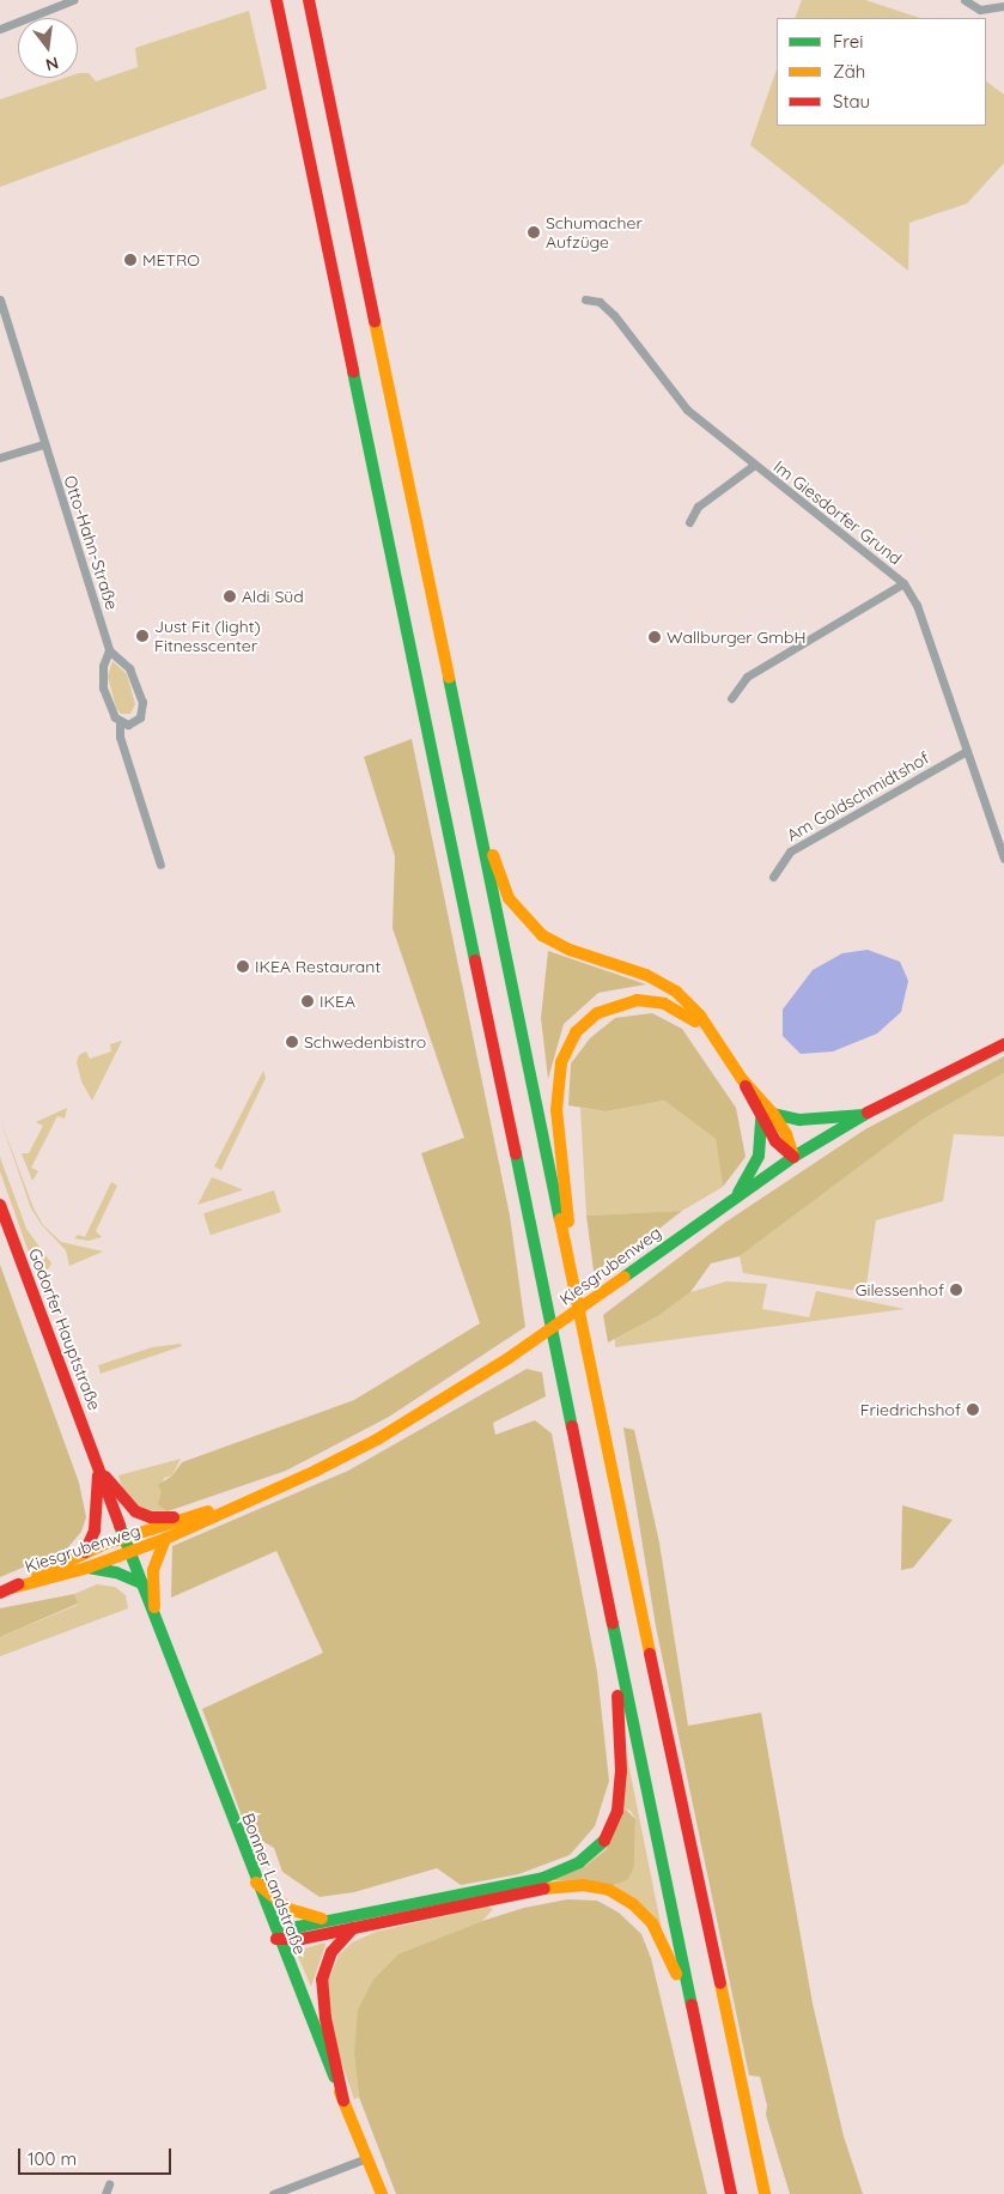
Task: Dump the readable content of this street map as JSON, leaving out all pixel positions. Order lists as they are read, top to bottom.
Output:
{
  "streets": {
    "main road": ["Kiesgrubenweg", "Godorfer Hauptstraße", "Bonner Landstraße"],
    "street": ["Im Giesdorfer Grund", "Otto-Hahn-Straße", "Am Goldschmidtshof"]
  },
  "crossings": [
    ["Kiesgrubenweg", "Godorfer Hauptstraße"],
    ["Kiesgrubenweg", "Bonner Landstraße"],
    ["Godorfer Hauptstraße", "Bonner Landstraße"]
  ],
  "places": [
    "Schumacher Aufzüge",
    "METRO",
    "Aldi Süd",
    "Just Fit (light) Fitnesscenter",
    "Wallburger GmbH",
    "IKEA Restaurant",
    "IKEA",
    "Schwedenbistro",
    "Gilessenhof",
    "Friedrichshof"
  ],
  "legend": ["Frei", "Zäh", "Stau"],
  "scale_bar": "100 m",
  "north": "bottom"
}
